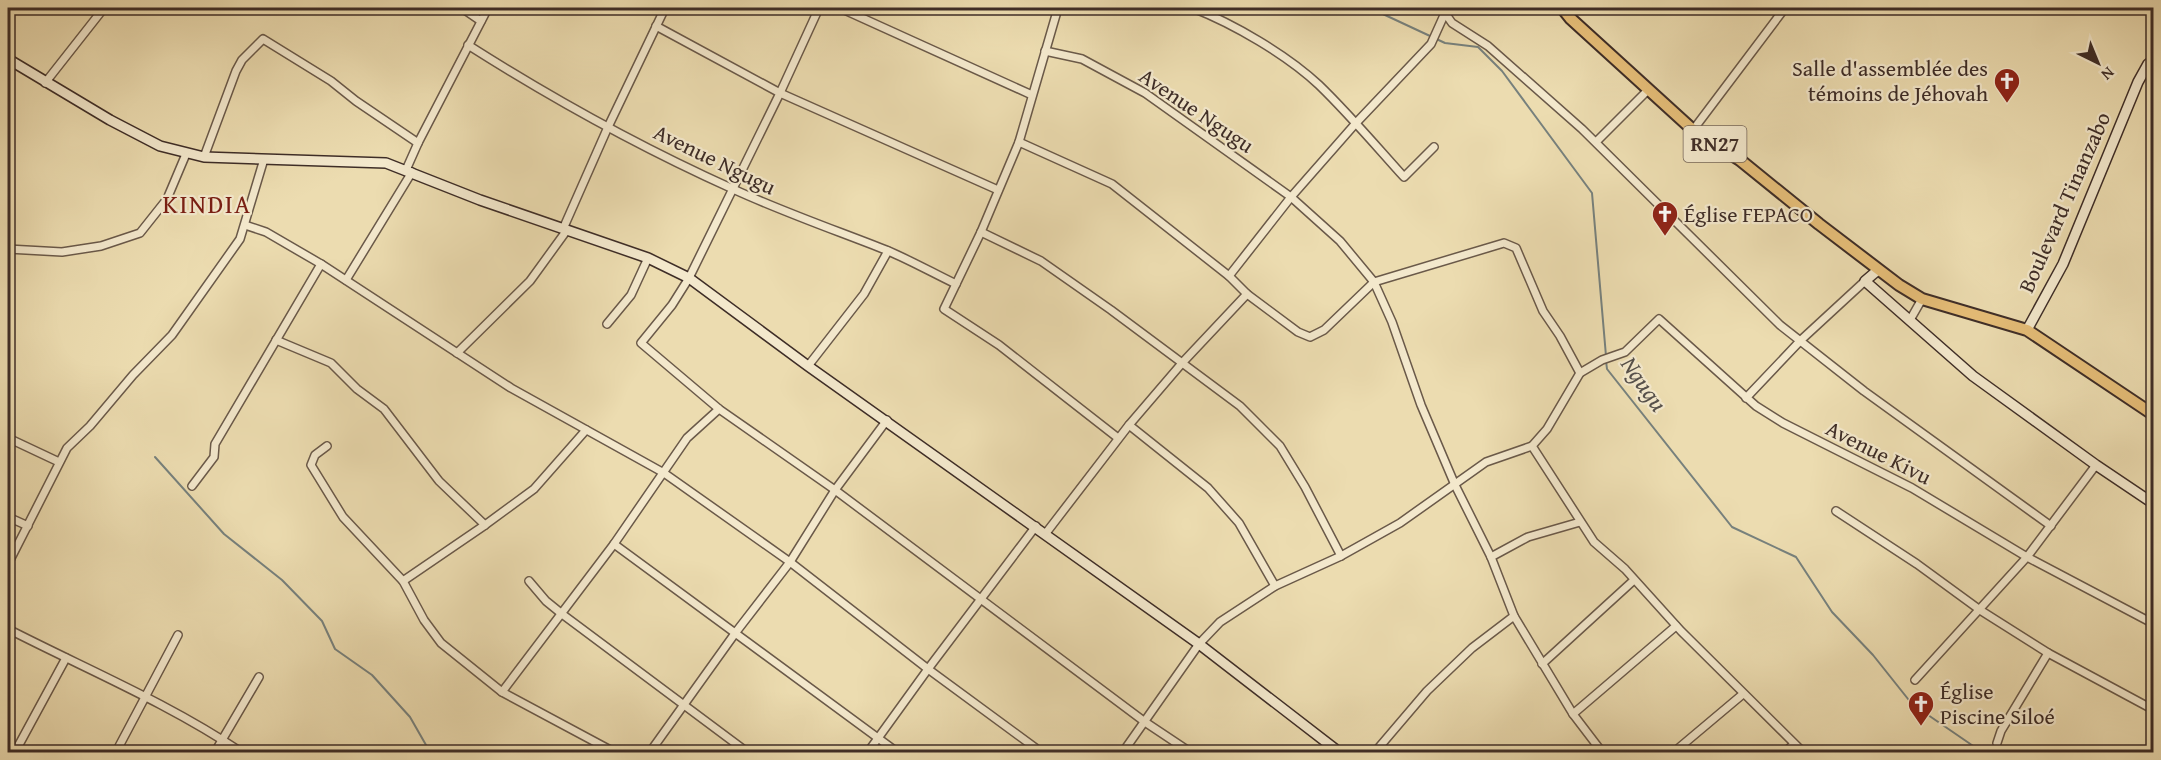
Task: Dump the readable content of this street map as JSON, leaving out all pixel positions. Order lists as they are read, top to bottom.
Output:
{
  "streets": {
    "main road": ["RN27"],
    "street": ["Avenue Ngugu", "Boulevard Tinanzabo", "Avenue Kivu"]
  },
  "crossings": [
    ["RN27", "Boulevard Tinanzabo"]
  ],
  "districts": ["KINDIA"],
  "water": ["Ngugu"],
  "places": {
    "church": ["Salle d'assemblée des témoins de Jéhovah", "Église FEPACO", "Église Piscine Siloé"]
  },
  "north": "bottom right"
}
